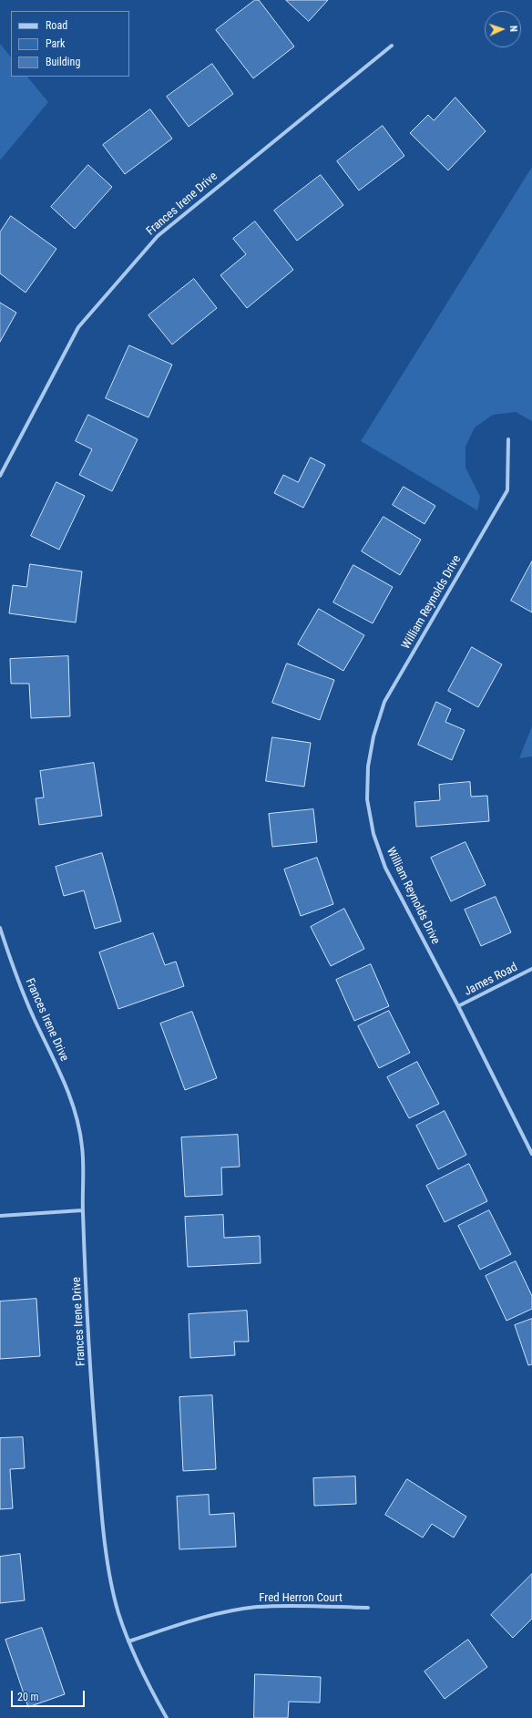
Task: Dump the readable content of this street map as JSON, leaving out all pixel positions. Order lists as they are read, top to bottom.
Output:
{
  "streets": {
    "street": [
      "Frances Irene Drive",
      "William Reynolds Drive",
      "James Road",
      "Fred Herron Court"
    ]
  },
  "crossings": [
    ["Frances Irene Drive", "Fred Herron Court"],
    ["William Reynolds Drive", "James Road"]
  ],
  "legend": ["Road", "Park", "Building"],
  "scale_bar": "20 m",
  "north": "right"
}
